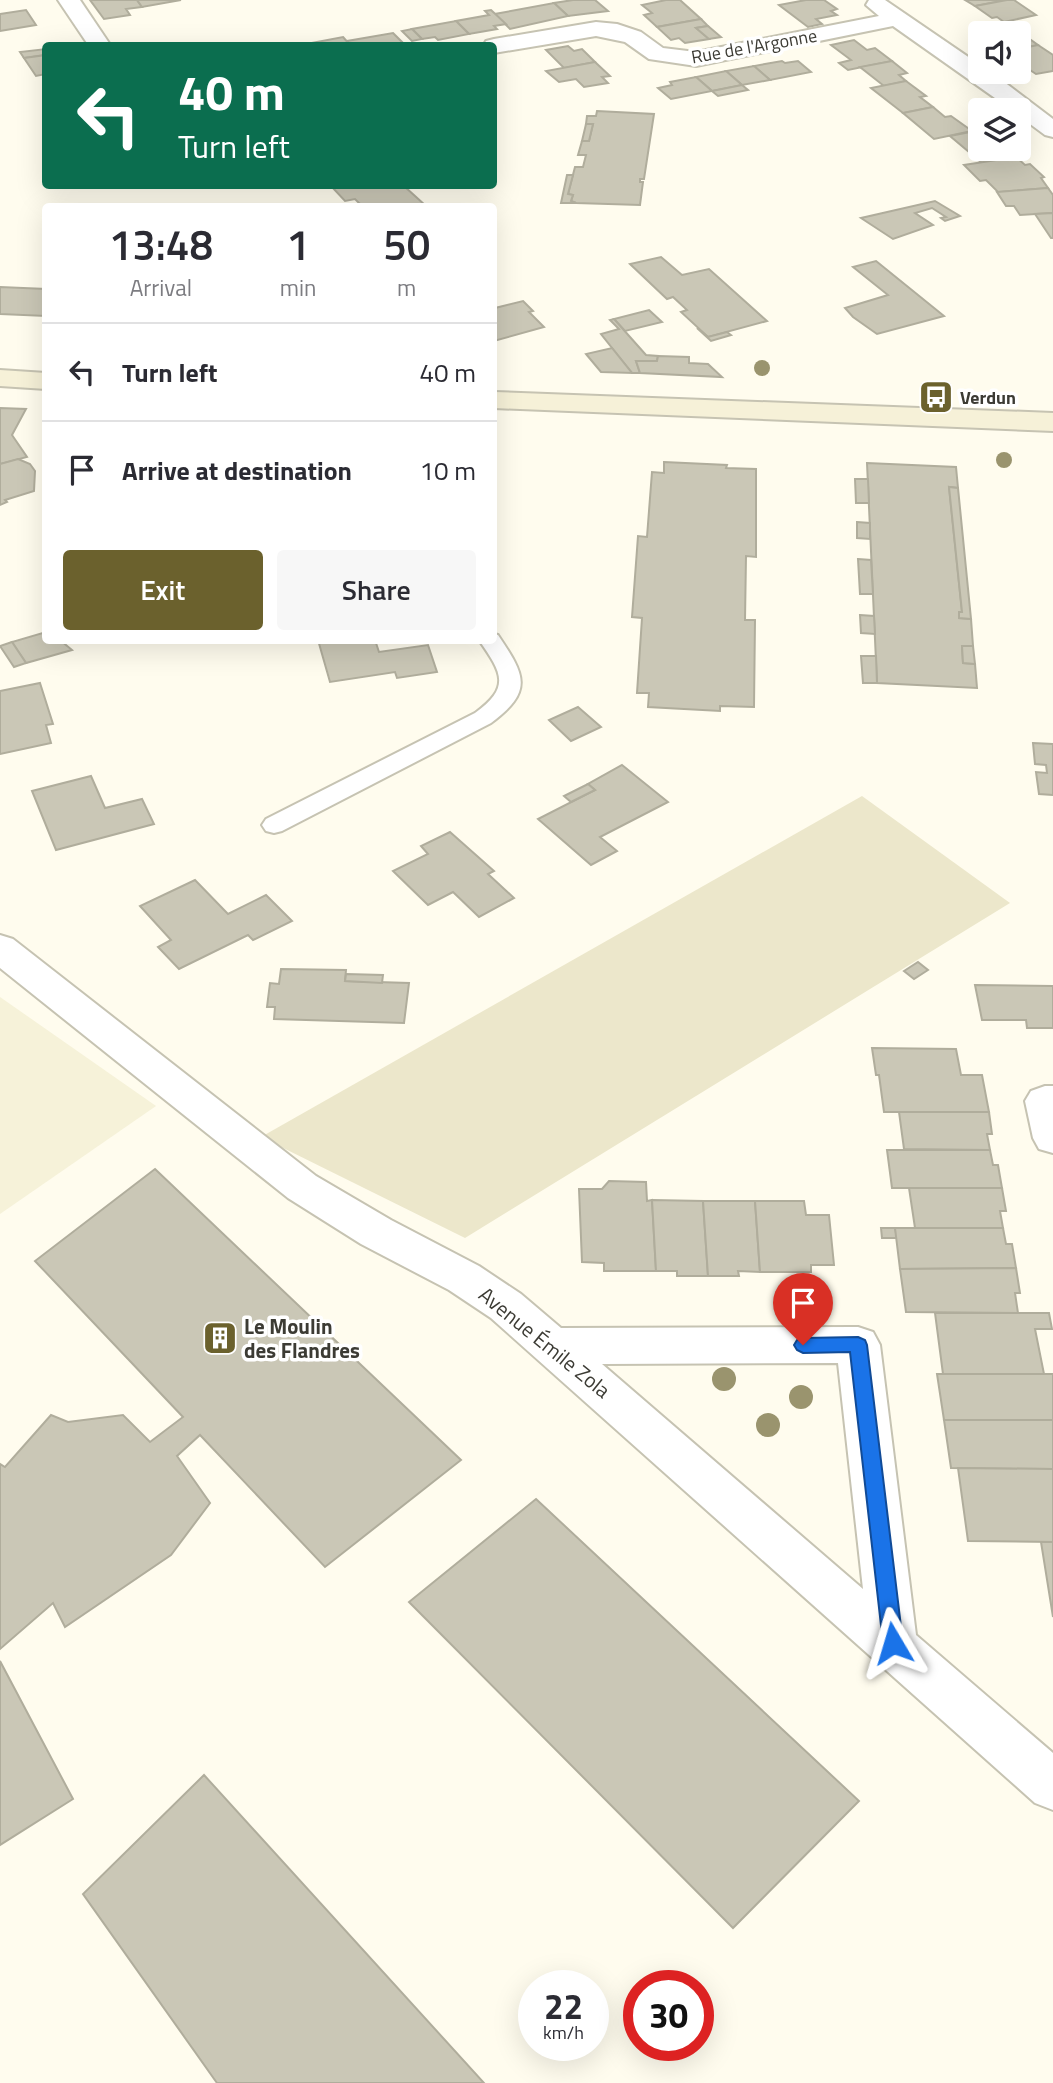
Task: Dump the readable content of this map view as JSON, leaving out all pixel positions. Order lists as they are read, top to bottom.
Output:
{
  "streets": {
    "street": ["Rue de l'Argonne", "Avenue Émile Zola"]
  },
  "places": {
    "bus stop": ["Verdun"],
    "building": ["Le Moulin des Flandres"]
  },
  "page": {
    "turn": ["40 m", "Turn left"],
    "eta": [
      "13:48",
      "Arrival",
      "1",
      "min",
      "50",
      "m"
    ],
    "list": [
      {
        "name": "Turn left",
        "value": "40 m"
      },
      {
        "name": "Arrive at destination",
        "value": "10 m"
      }
    ],
    "buttons": ["Exit", "Share"],
    "speed": "22 km/h",
    "limit": "30"
  }
}
